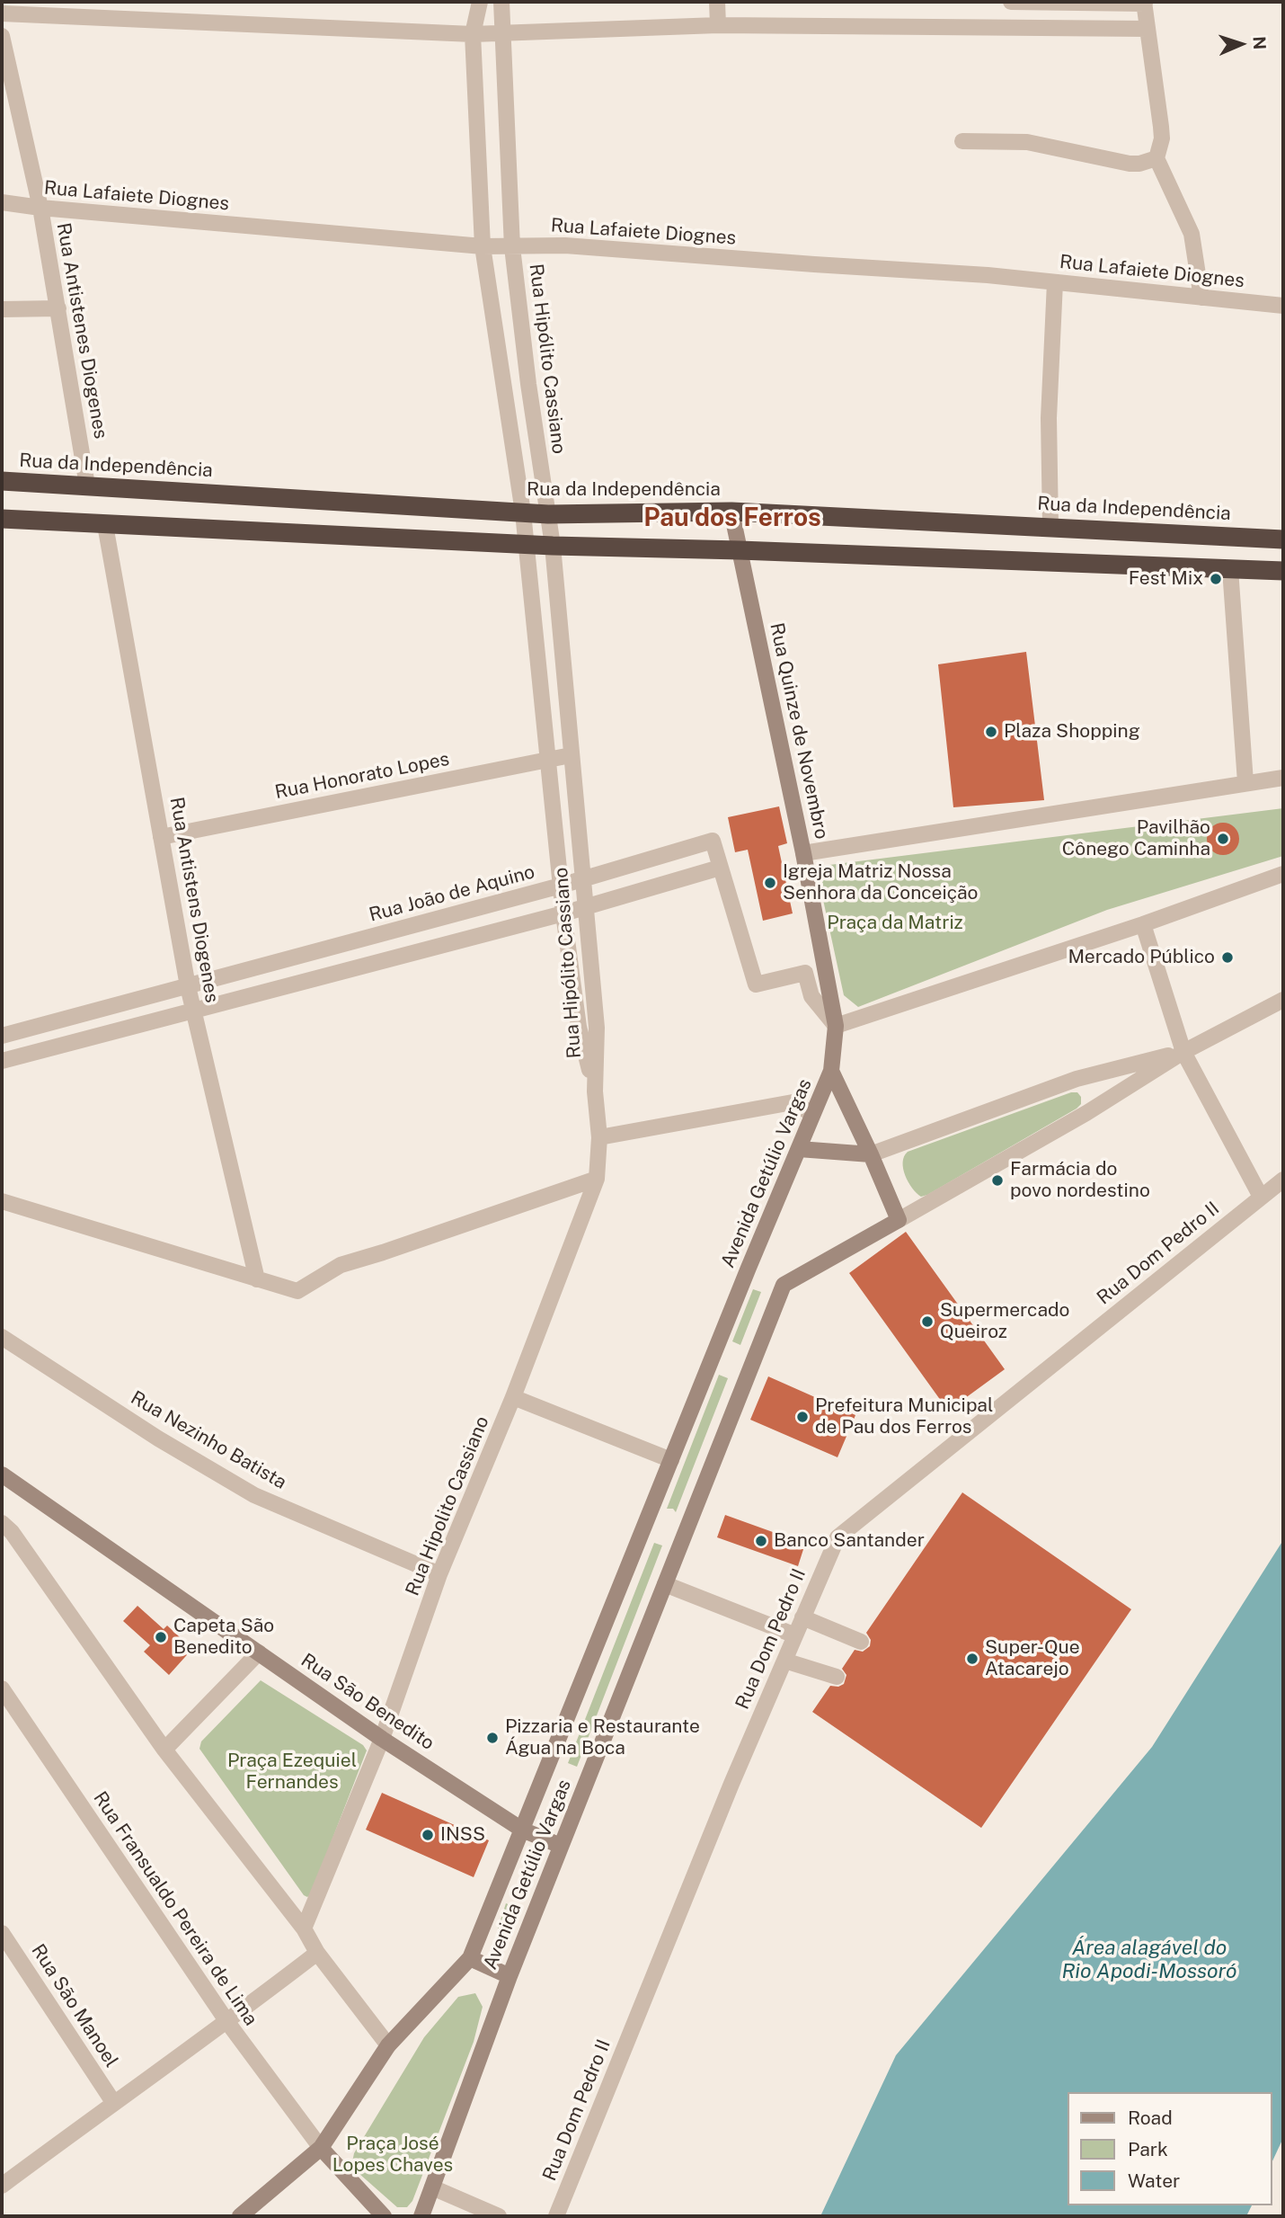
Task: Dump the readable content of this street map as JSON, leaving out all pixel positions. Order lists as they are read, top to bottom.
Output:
{
  "streets": {
    "highway": ["Rua da Independência"],
    "main road": ["Rua Quinze de Novembro", "Avenida Getúlio Vargas", "Rua São Benedito"],
    "street": [
      "Rua Lafaiete Diognes",
      "Rua Antistenes Diogenes",
      "Rua Hipólito Cassiano",
      "Rua Honorato Lopes",
      "Rua João de Aquino",
      "Rua Antistens Diogenes",
      "Rua Dom Pedro II",
      "Rua Nezinho Batista",
      "Rua Hipolito Cassiano",
      "Rua Fransualdo Pereira de Lima",
      "Rua São Manoel"
    ]
  },
  "crossings": [
    ["Rua Lafaiete Diognes", "Rua Antistenes Diogenes"],
    ["Rua Lafaiete Diognes", "Rua Hipólito Cassiano"],
    ["Rua Antistenes Diogenes", "Rua da Independência"],
    ["Rua Hipólito Cassiano", "Rua da Independência"],
    ["Rua Hipólito Cassiano", "Rua Honorato Lopes"],
    ["Rua Hipólito Cassiano", "Rua João de Aquino"],
    ["Rua Hipólito Cassiano", "Rua Hipolito Cassiano"],
    ["Rua da Independência", "Rua Quinze de Novembro"],
    ["Rua Quinze de Novembro", "Avenida Getúlio Vargas"],
    ["Rua Honorato Lopes", "Rua Antistens Diogenes"],
    ["Rua João de Aquino", "Rua Antistens Diogenes"],
    ["Avenida Getúlio Vargas", "Rua São Benedito"],
    ["Avenida Getúlio Vargas", "Rua Fransualdo Pereira de Lima"],
    ["Rua Nezinho Batista", "Rua Hipolito Cassiano"],
    ["Rua Hipolito Cassiano", "Rua São Benedito"]
  ],
  "districts": ["Pau dos Ferros"],
  "water": ["Área alagável do Rio Apodi-Mossoró"],
  "parks": ["Praça da Matriz", "Praça Ezequiel Fernandes", "Praça José Lopes Chaves"],
  "places": [
    "Fest Mix",
    "Plaza Shopping",
    "Pavilhão Cônego Caminha",
    "Igreja Matriz Nossa Senhora da Conceição",
    "Mercado Público",
    "Farmácia do povo nordestino",
    "Supermercado Queiroz",
    "Prefeitura Municipal de Pau dos Ferros",
    "Banco Santander",
    "Capeta São Benedito",
    "Super-Que Atacarejo",
    "Pizzaria e Restaurante Água na Boca",
    "INSS"
  ],
  "legend": ["Road", "Park", "Water"],
  "north": "right"
}
